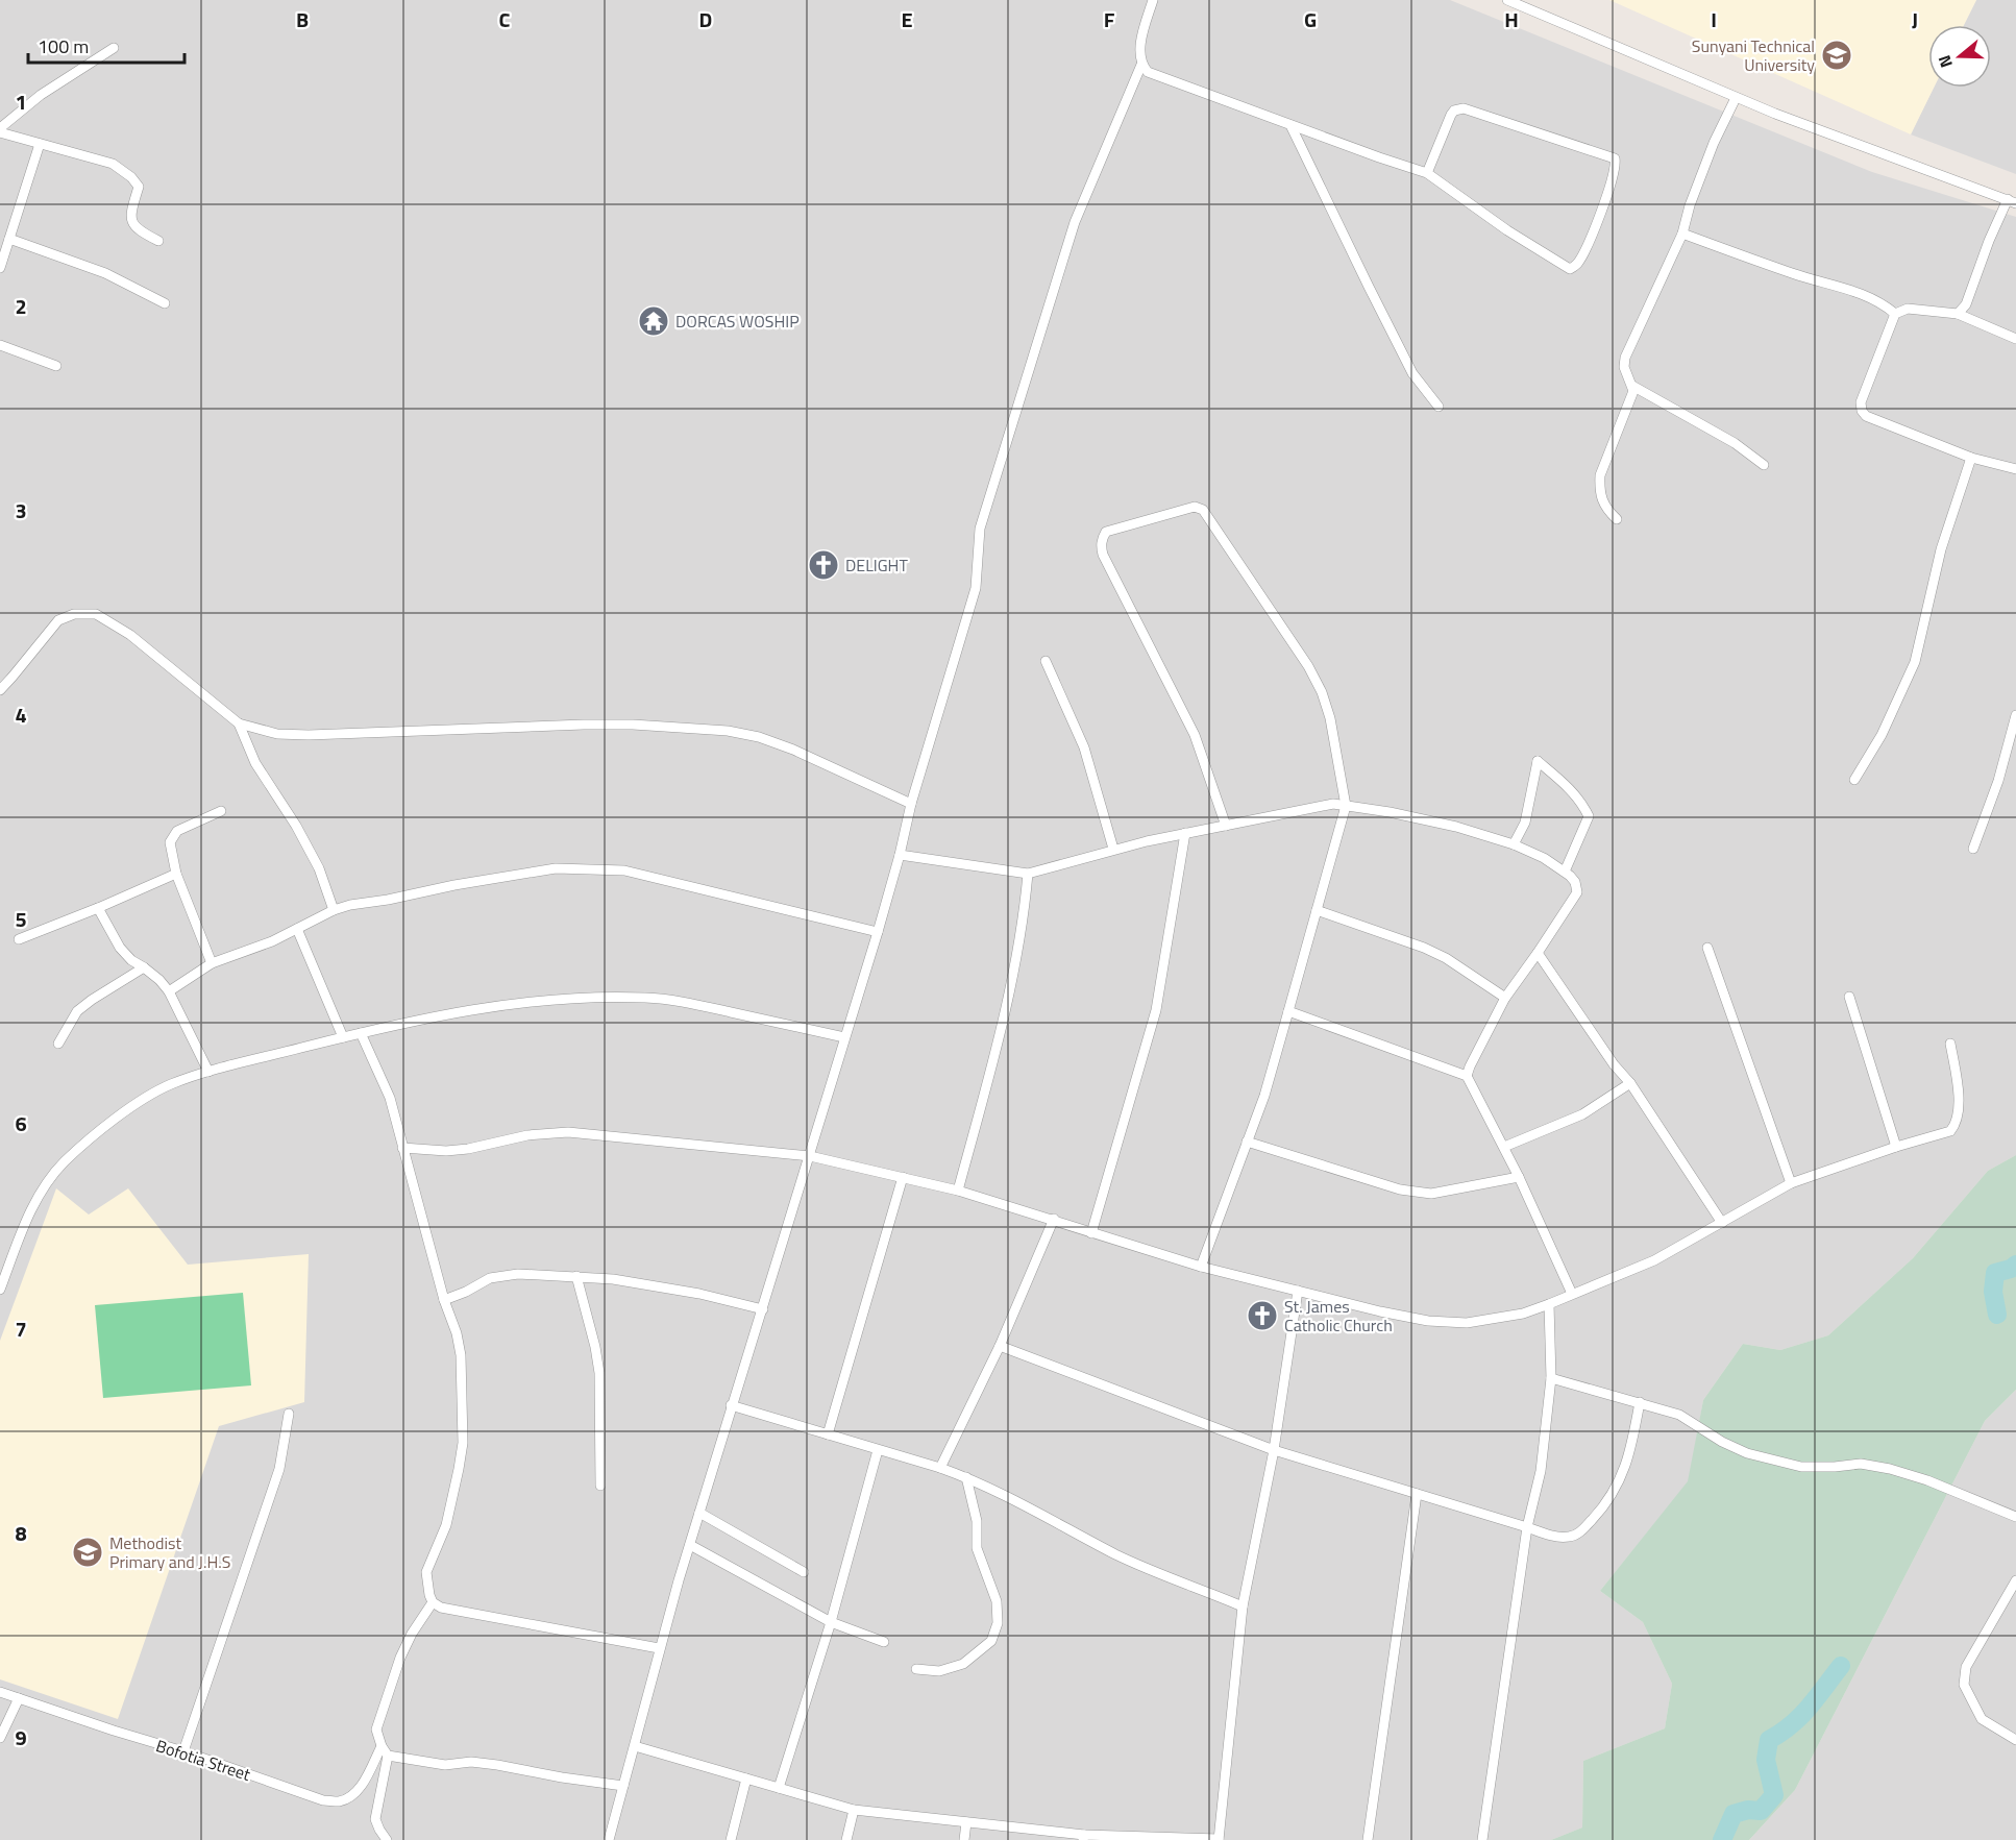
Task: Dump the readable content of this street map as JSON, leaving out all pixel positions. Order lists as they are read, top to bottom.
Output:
{
  "streets": {
    "street": ["Bofotia Street"]
  },
  "places": {
    "school or university": ["Sunyani Technical University", "Methodist Primary and J.H.S"],
    "temple": ["DORCAS WOSHIP"],
    "church": ["DELIGHT", "St. James Catholic Church"]
  },
  "scale_bar": "100 m",
  "north": "left",
  "grid": {
    "columns": [
      "B",
      "C",
      "D",
      "E",
      "F",
      "G",
      "H",
      "I",
      "J"
    ],
    "rows": [
      "1",
      "2",
      "3",
      "4",
      "5",
      "6",
      "7",
      "8",
      "9"
    ]
  }
}
